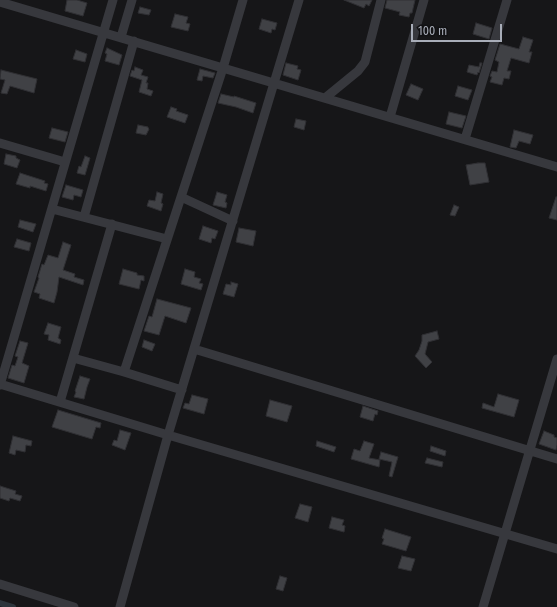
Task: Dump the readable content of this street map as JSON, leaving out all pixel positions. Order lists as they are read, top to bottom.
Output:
{
  "scale_bar": "100 m"
}
